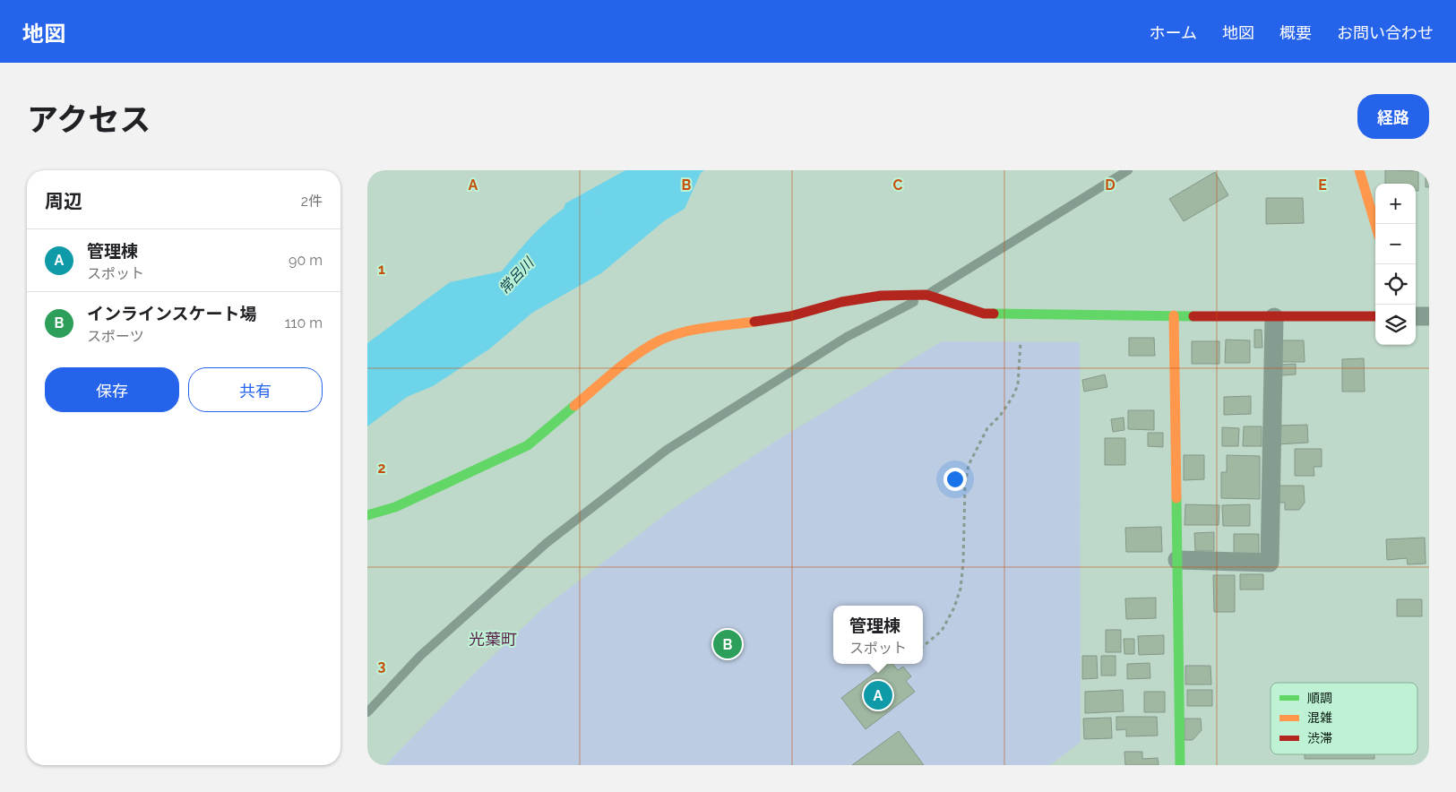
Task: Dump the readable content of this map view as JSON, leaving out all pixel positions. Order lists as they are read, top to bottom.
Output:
{
  "districts": ["光葉町"],
  "water": ["常呂川"],
  "legend": ["順調", "混雑", "渋滞"],
  "page": {
    "header": "地図",
    "nav": [
      "ホーム",
      "地図",
      "概要",
      "お問い合わせ"
    ],
    "title": "アクセス",
    "buttons": [
      "経路",
      ["保存", "共有"]
    ],
    "heading": ["周辺", "2件"],
    "map_buttons": ["+", "−"],
    "list": [
      {
        "mark": "A",
        "name": "管理棟",
        "note": "スポット",
        "value": "90 m"
      },
      {
        "mark": "B",
        "name": "インラインスケート場",
        "note": "スポーツ",
        "value": "110 m"
      }
    ],
    "popup": ["管理棟", "スポット"],
    "pins": ["B", "A"]
  },
  "grid": {
    "columns": [
      "A",
      "B",
      "C",
      "D",
      "E"
    ],
    "rows": ["1", "2", "3"]
  }
}
